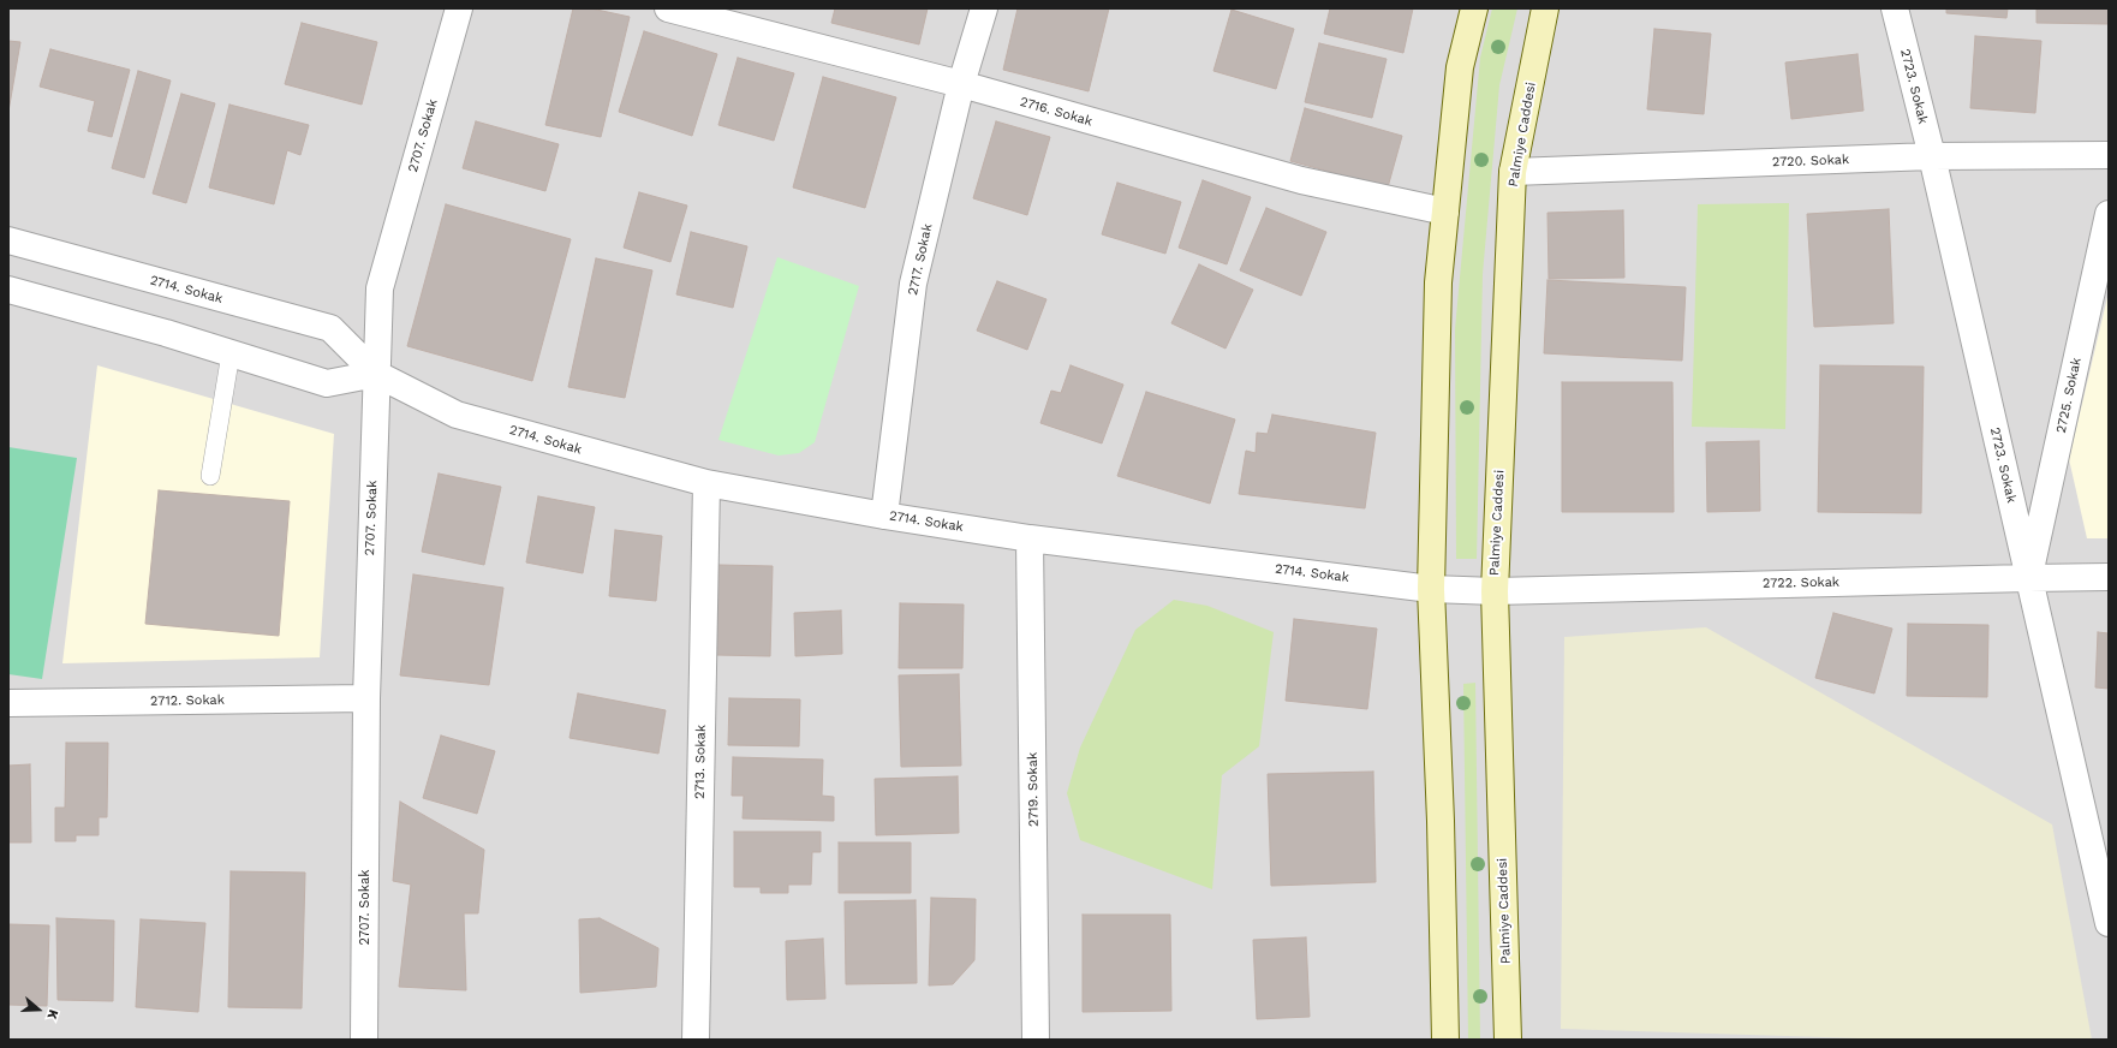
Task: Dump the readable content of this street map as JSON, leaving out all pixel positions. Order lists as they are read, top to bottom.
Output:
{
  "streets": {
    "main road": ["Palmiye Caddesi"],
    "street": [
      "2723. Sokak",
      "2716. Sokak",
      "2707. Sokak",
      "2720. Sokak",
      "2717. Sokak",
      "2714. Sokak",
      "2725. Sokak",
      "2722. Sokak",
      "2712. Sokak",
      "2713. Sokak",
      "2719. Sokak"
    ]
  },
  "crossings": [
    ["2723. Sokak", "2720. Sokak"],
    ["2723. Sokak", "2725. Sokak"],
    ["2723. Sokak", "2722. Sokak"],
    ["2716. Sokak", "2717. Sokak"],
    ["Palmiye Caddesi", "2720. Sokak"],
    ["Palmiye Caddesi", "2714. Sokak"],
    ["Palmiye Caddesi", "2722. Sokak"],
    ["2707. Sokak", "2714. Sokak"],
    ["2707. Sokak", "2712. Sokak"],
    ["2717. Sokak", "2714. Sokak"],
    ["2714. Sokak", "2722. Sokak"],
    ["2714. Sokak", "2713. Sokak"],
    ["2714. Sokak", "2719. Sokak"],
    ["2725. Sokak", "2722. Sokak"]
  ],
  "north": "right"
}
